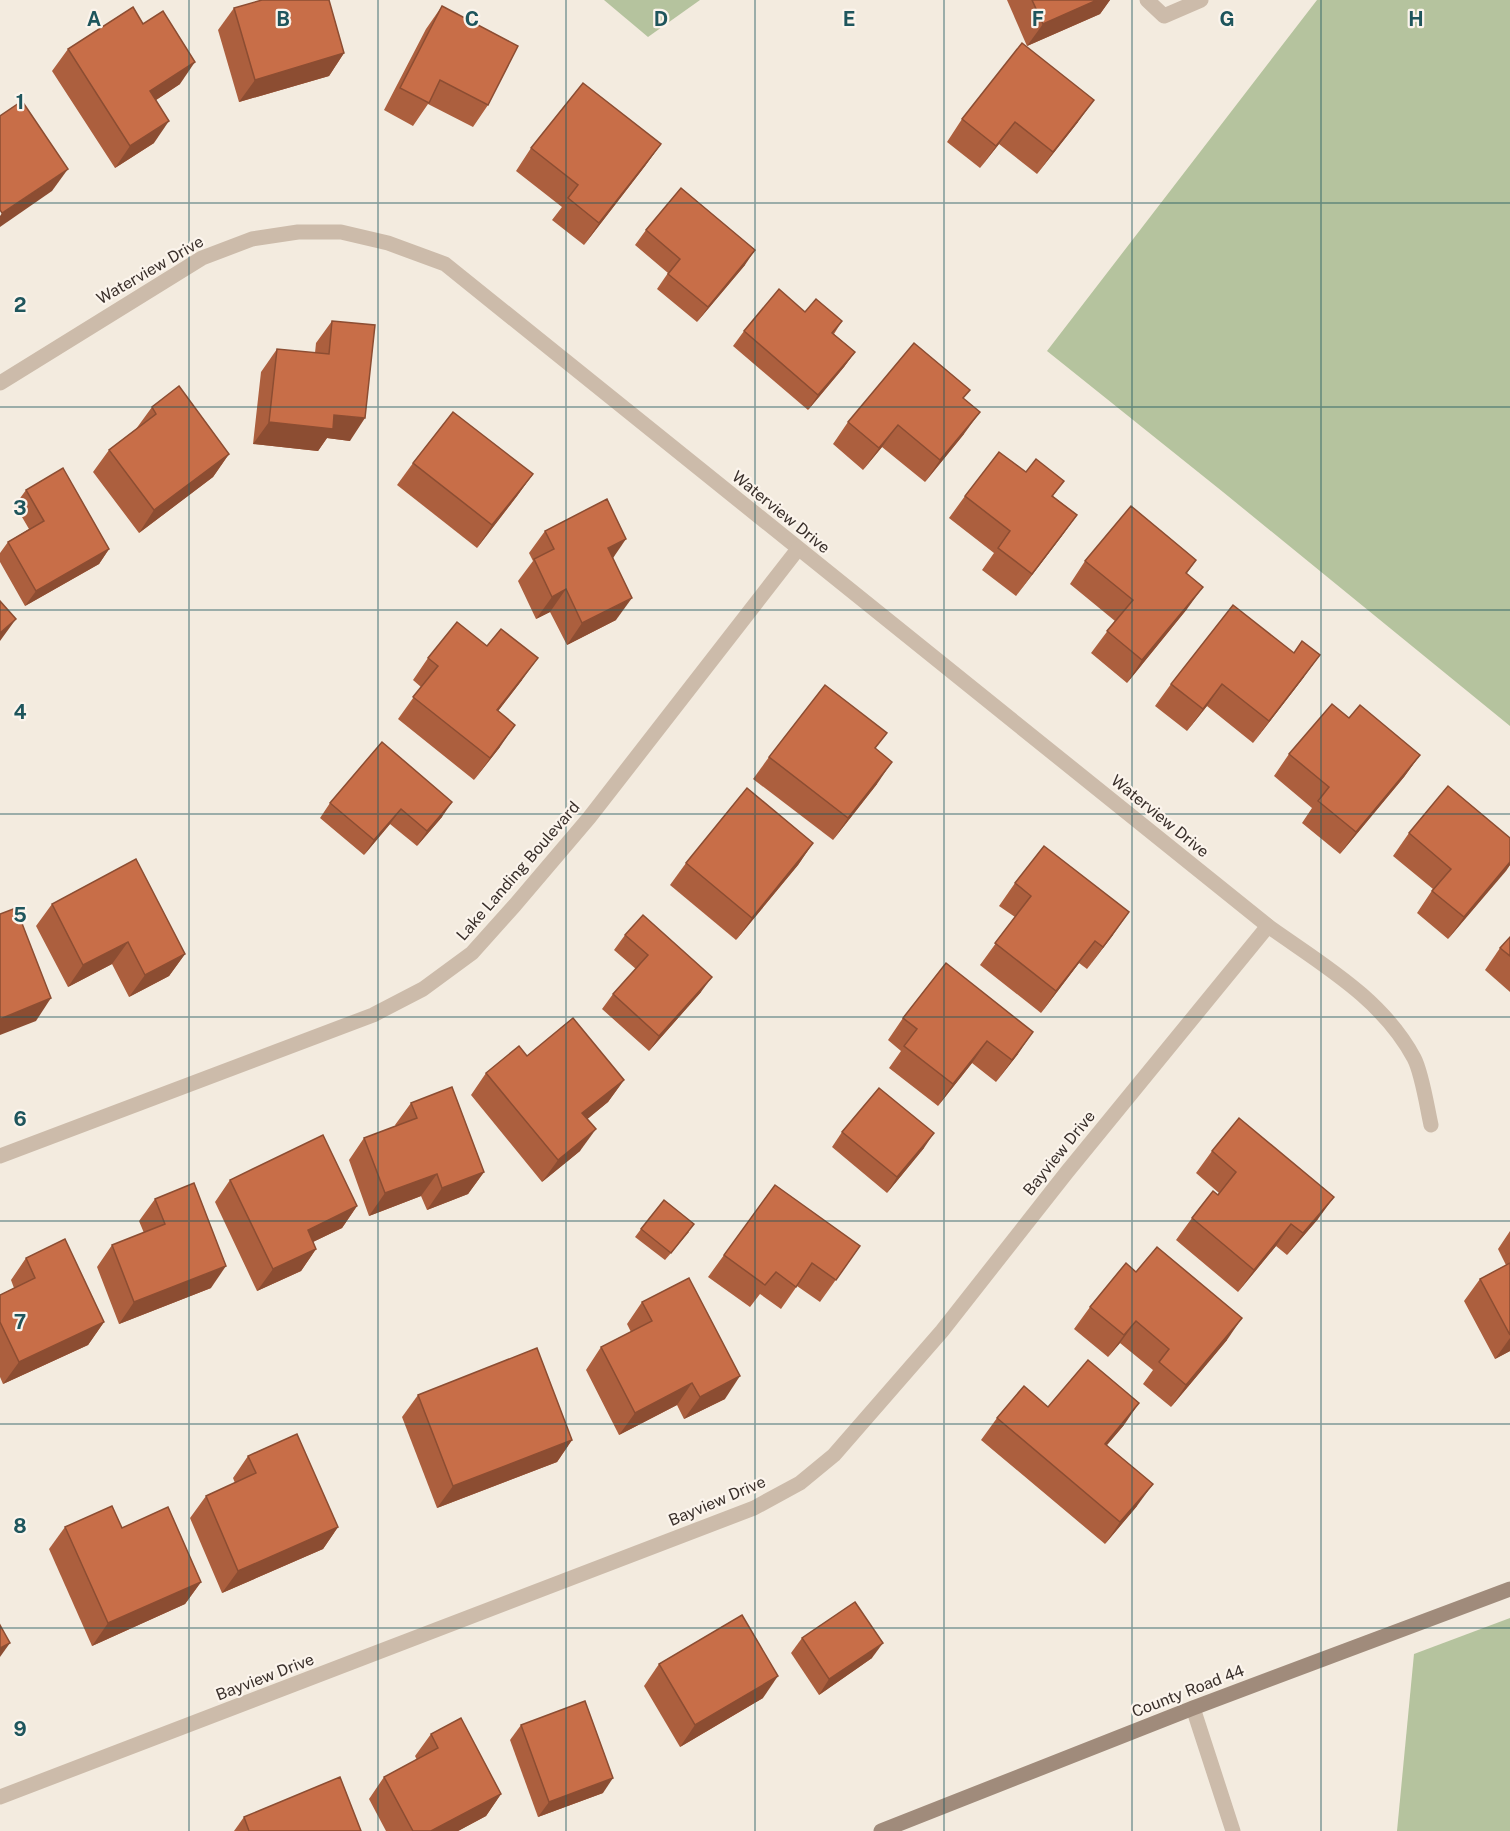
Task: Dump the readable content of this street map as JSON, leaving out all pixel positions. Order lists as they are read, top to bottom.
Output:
{
  "streets": {
    "main road": ["County Road 44"],
    "street": ["Waterview Drive", "Lake Landing Boulevard", "Bayview Drive"]
  },
  "crossings": [
    ["Waterview Drive", "Lake Landing Boulevard"],
    ["Waterview Drive", "Bayview Drive"]
  ],
  "grid": {
    "columns": [
      "A",
      "B",
      "C",
      "D",
      "E",
      "F",
      "G",
      "H"
    ],
    "rows": [
      "1",
      "2",
      "3",
      "4",
      "5",
      "6",
      "7",
      "8",
      "9"
    ]
  }
}
